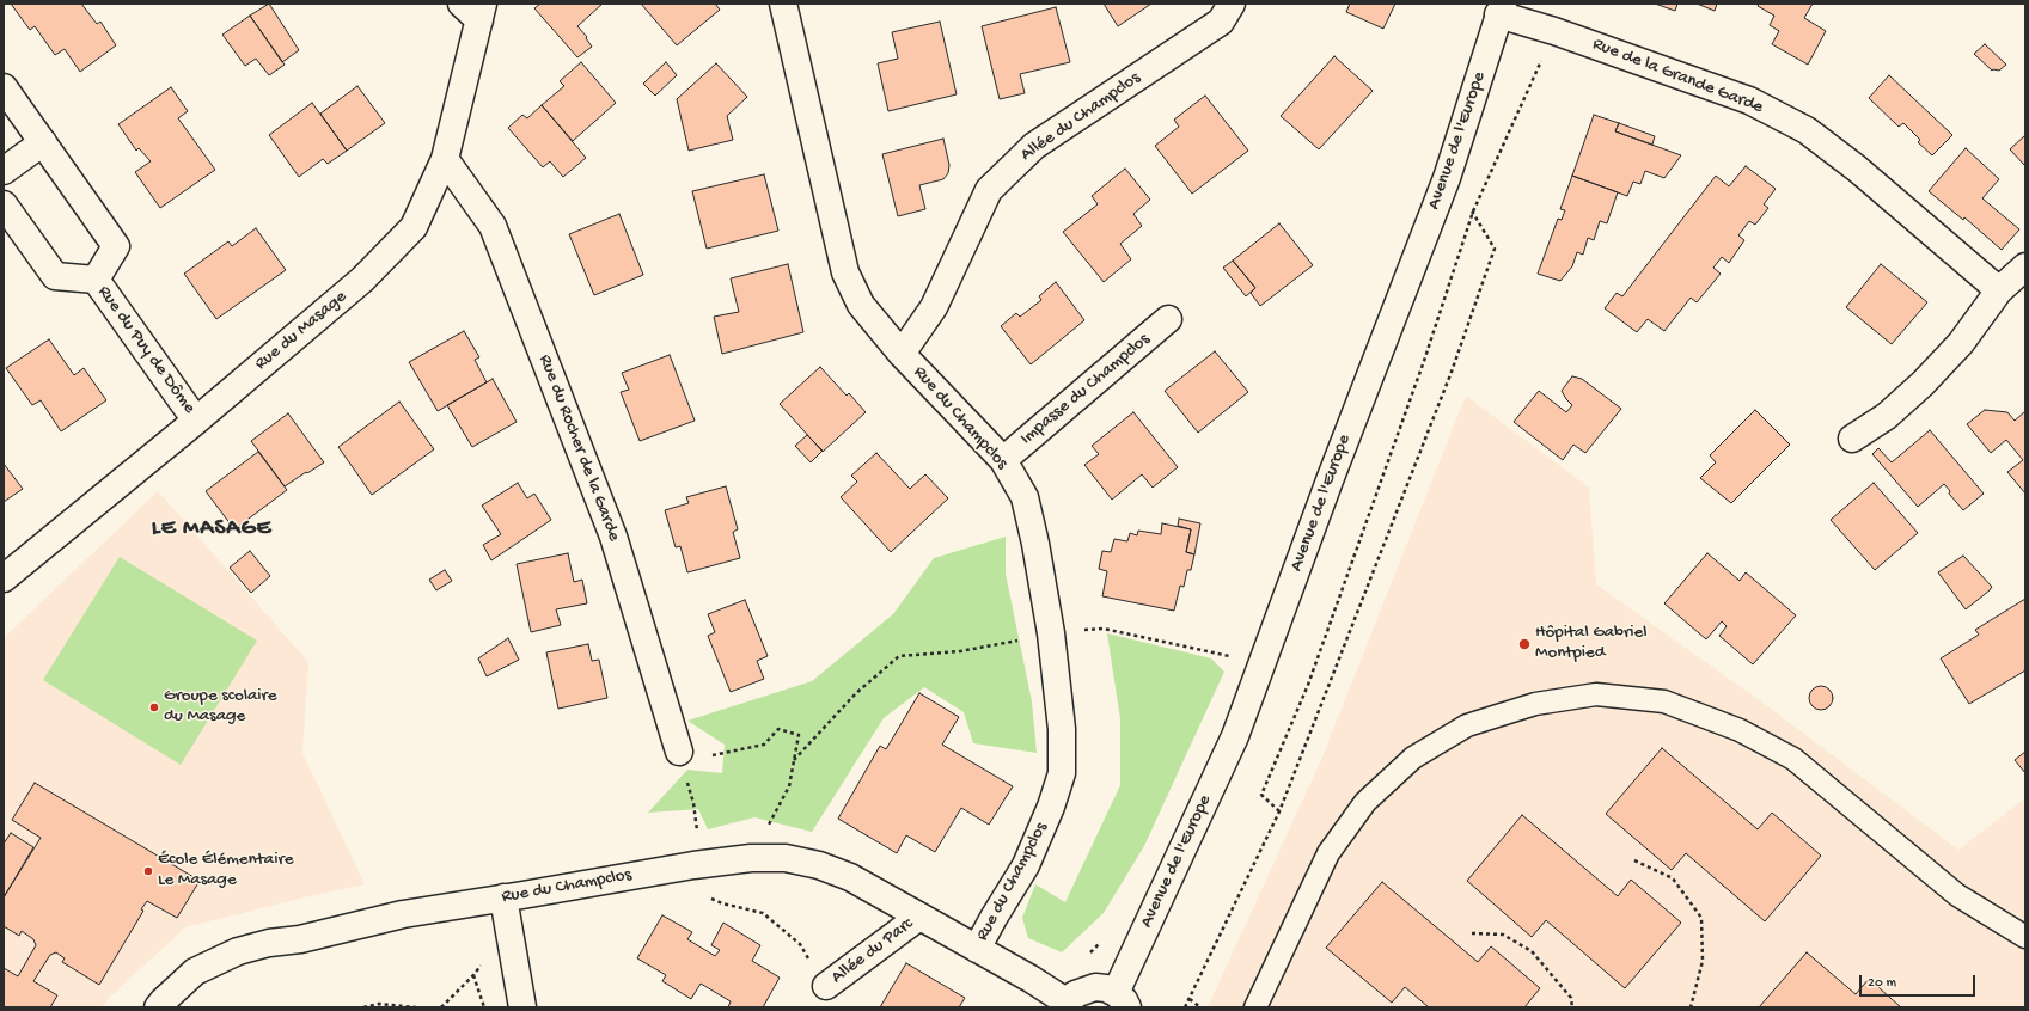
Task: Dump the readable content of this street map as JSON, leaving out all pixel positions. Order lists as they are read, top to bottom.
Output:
{
  "streets": {
    "street": [
      "Rue de la Grande Garde",
      "Allée du Champclos",
      "Avenue de l'Europe",
      "Rue du Masage",
      "Rue du Puy de Dôme",
      "Impasse du Champclos",
      "Rue du Champclos",
      "Rue du Rocher de la Garde",
      "Allée du Parc"
    ]
  },
  "crossings": [
    ["Rue de la Grande Garde", "Avenue de l'Europe"],
    ["Allée du Champclos", "Rue du Champclos"],
    ["Avenue de l'Europe", "Rue du Champclos"],
    ["Rue du Masage", "Rue du Puy de Dôme"],
    ["Rue du Masage", "Rue du Rocher de la Garde"],
    ["Impasse du Champclos", "Rue du Champclos"],
    ["Rue du Champclos", "Allée du Parc"]
  ],
  "districts": ["LE MASAGE"],
  "places": ["Hôpital Gabriel Montpied", "Groupe scolaire du Masage", "École Élémentaire Le Masage"],
  "scale_bar": "20 m"
}
